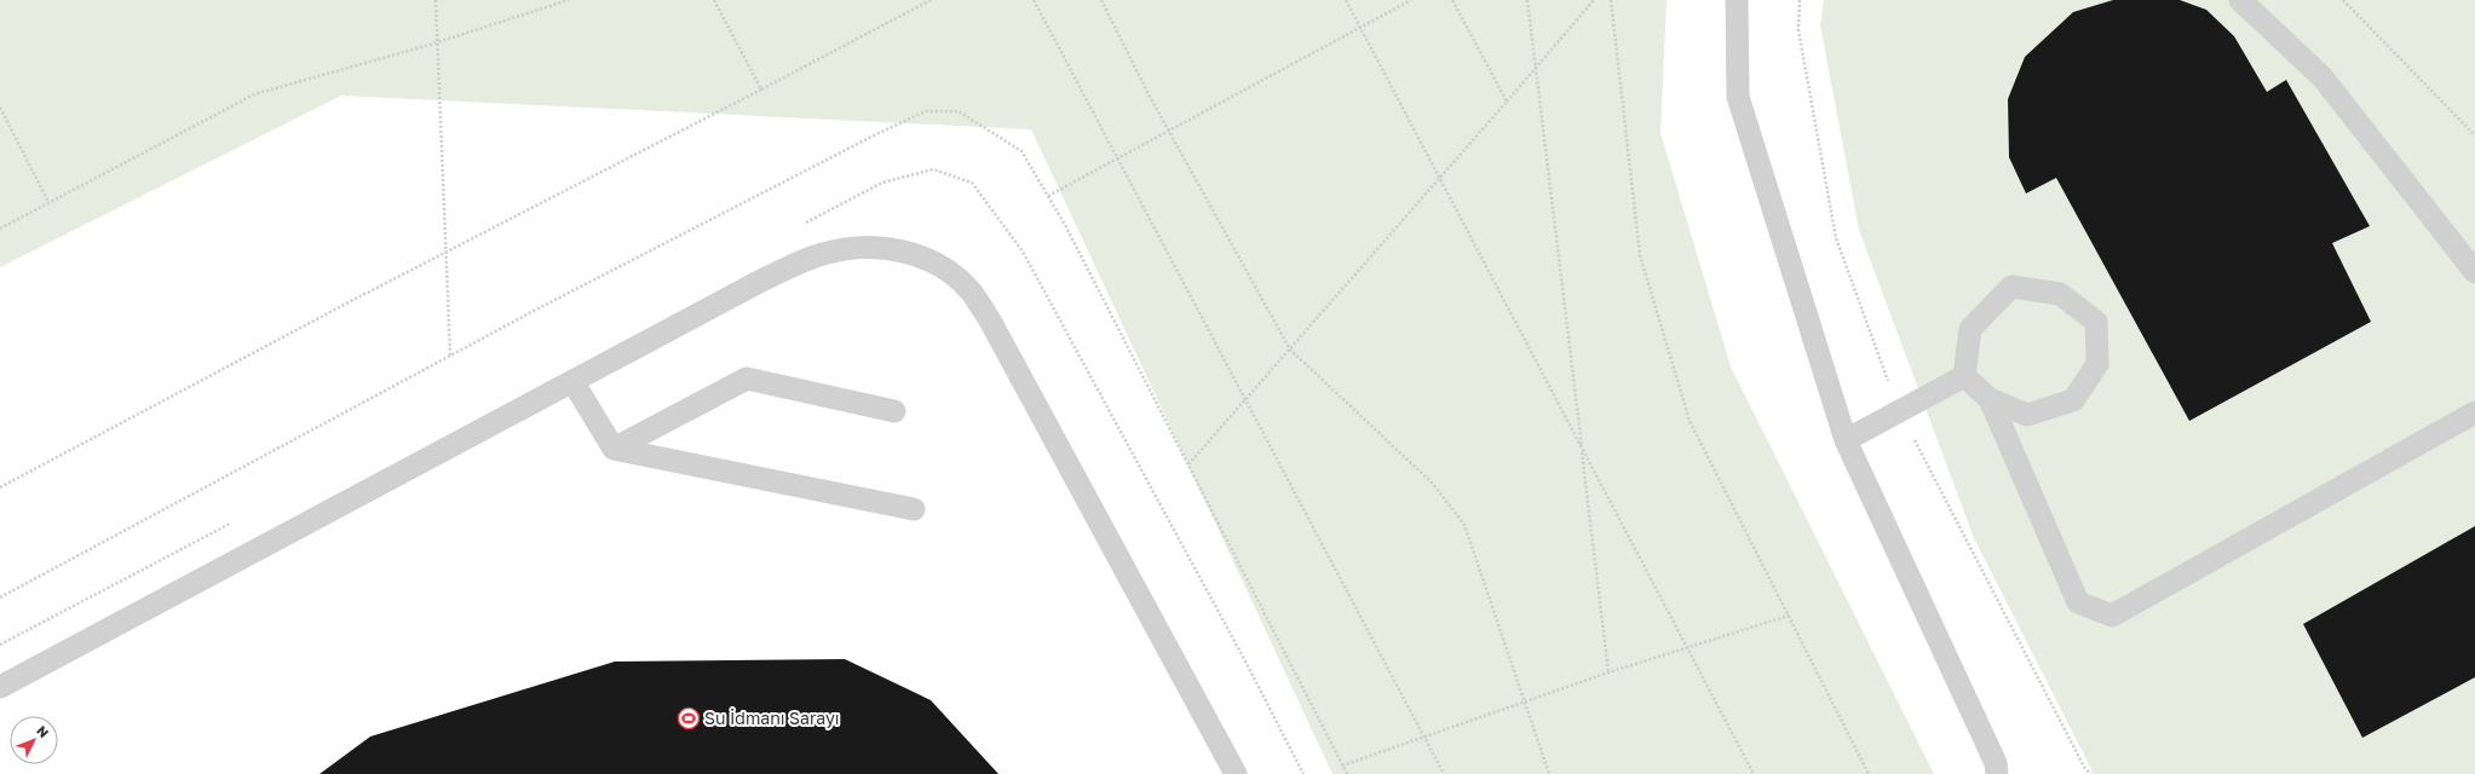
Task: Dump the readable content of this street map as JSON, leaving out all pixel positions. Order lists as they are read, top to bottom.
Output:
{
  "places": {
    "sports": ["Su İdmanı Sarayı"]
  },
  "north": "top right"
}
